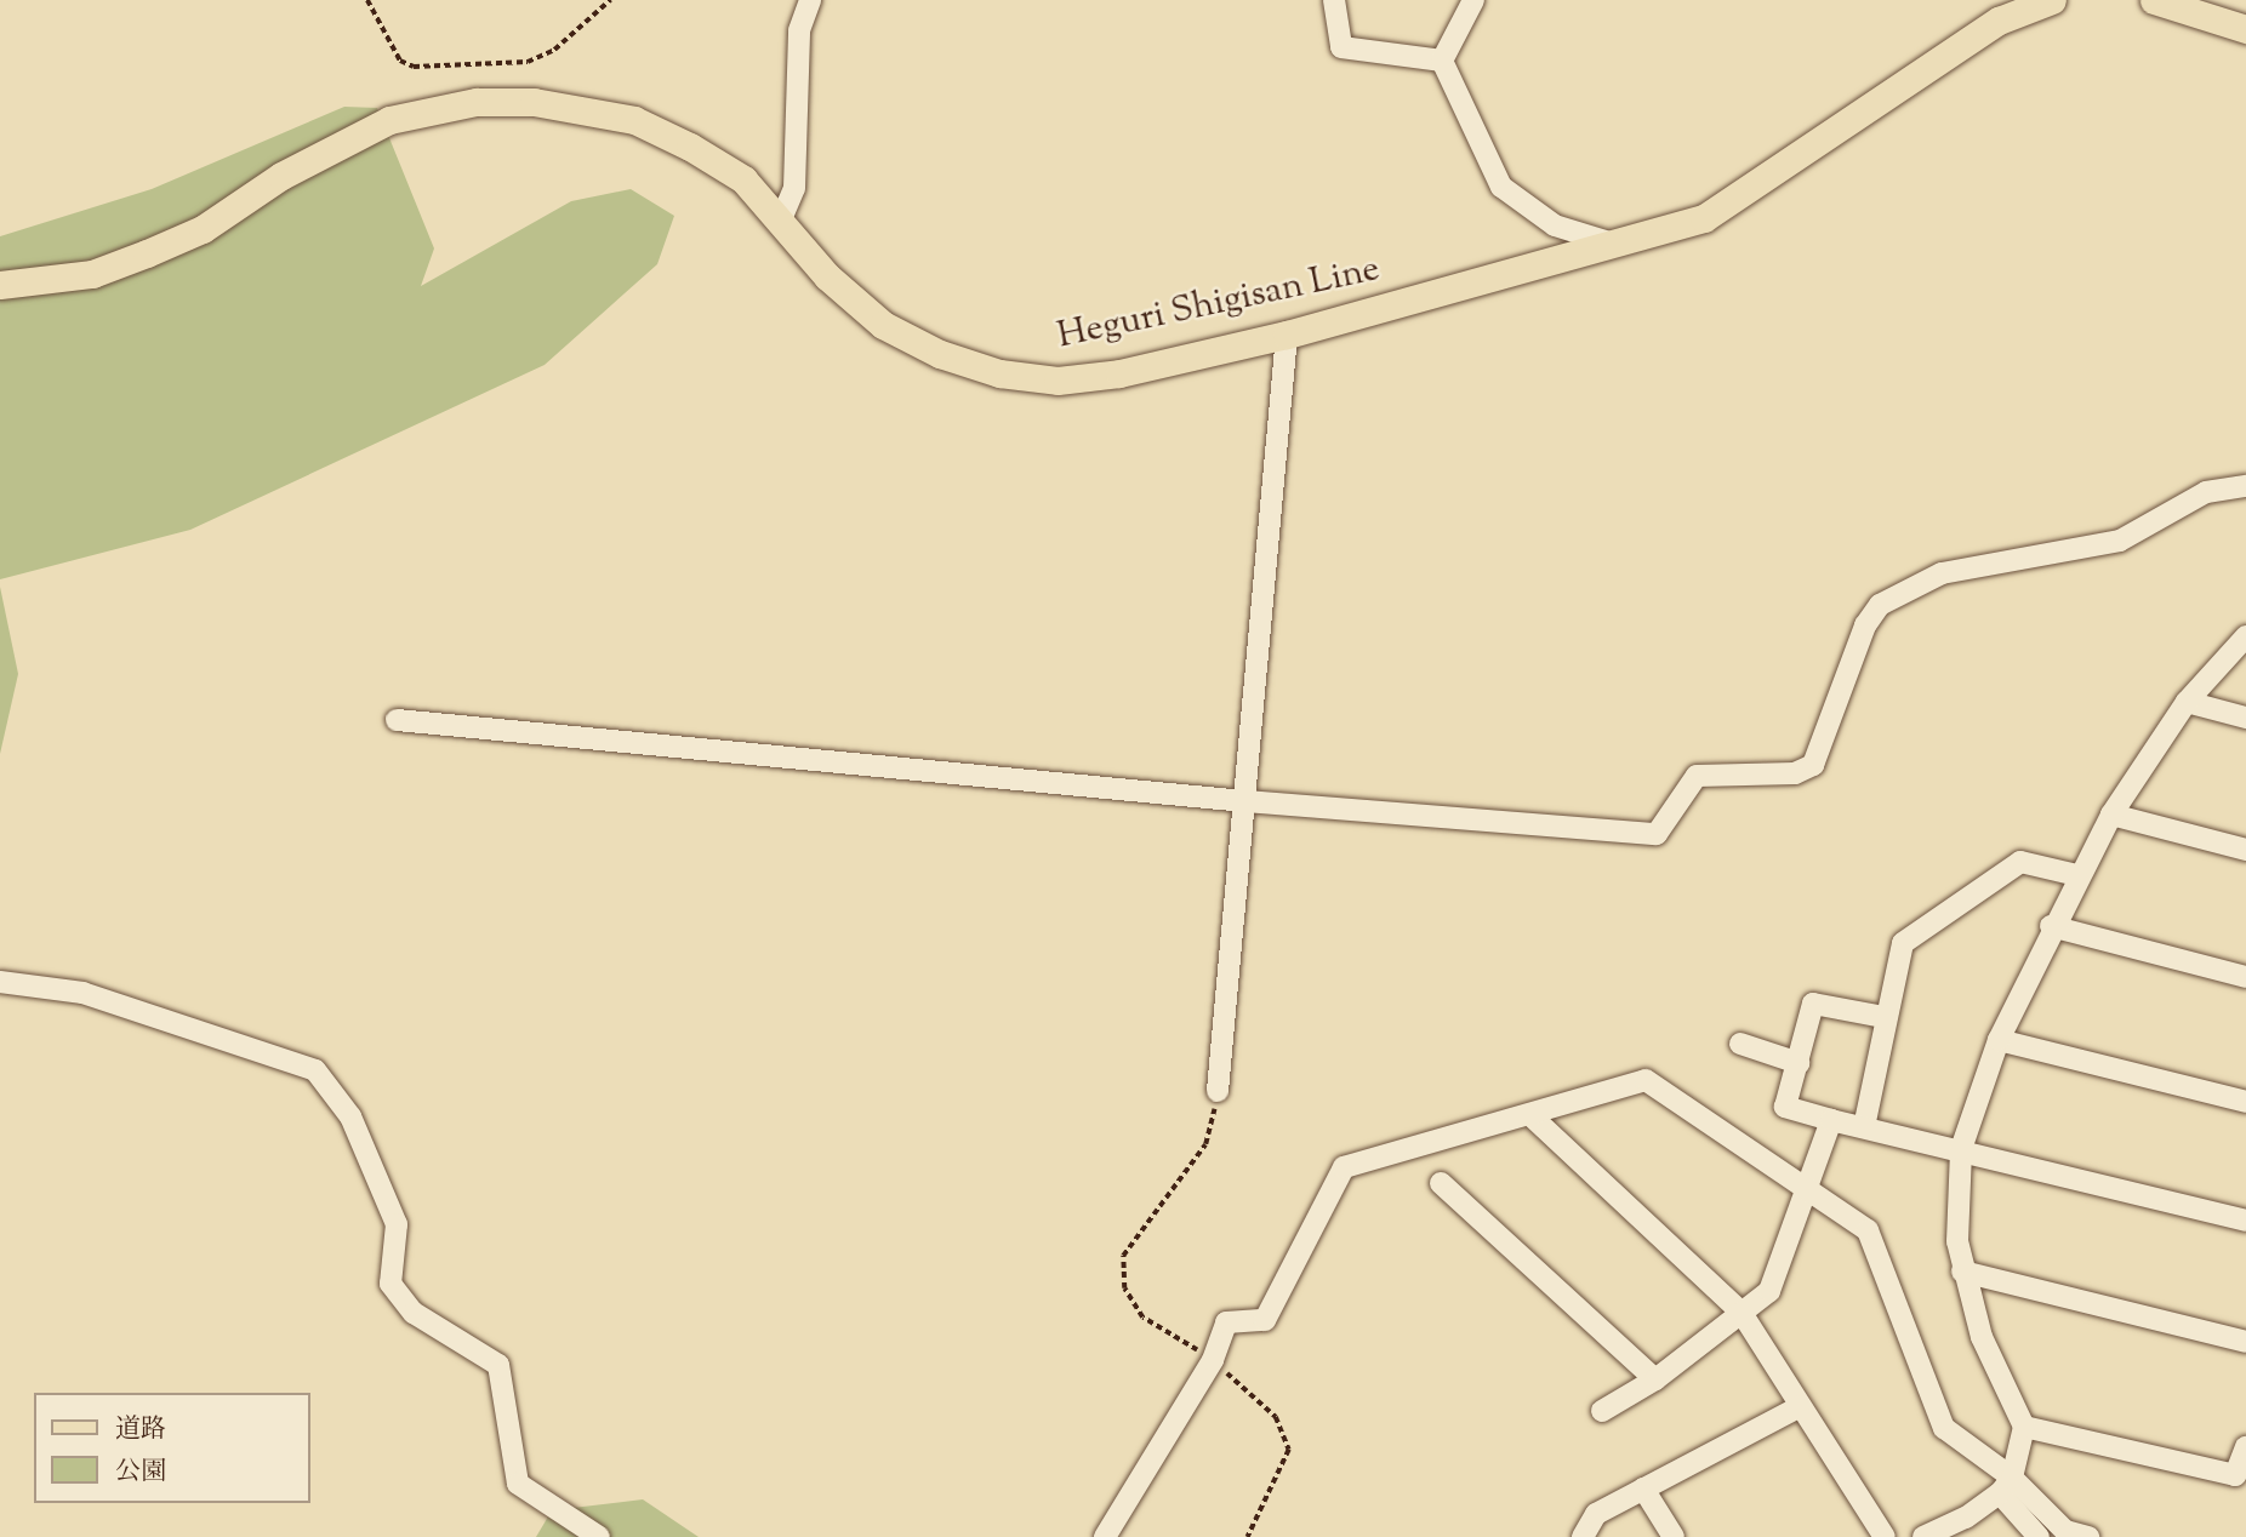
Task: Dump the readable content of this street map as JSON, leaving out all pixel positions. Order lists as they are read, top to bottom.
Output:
{
  "streets": {
    "main road": ["Heguri Shigisan Line"]
  },
  "legend": ["道路", "公園"]
}
